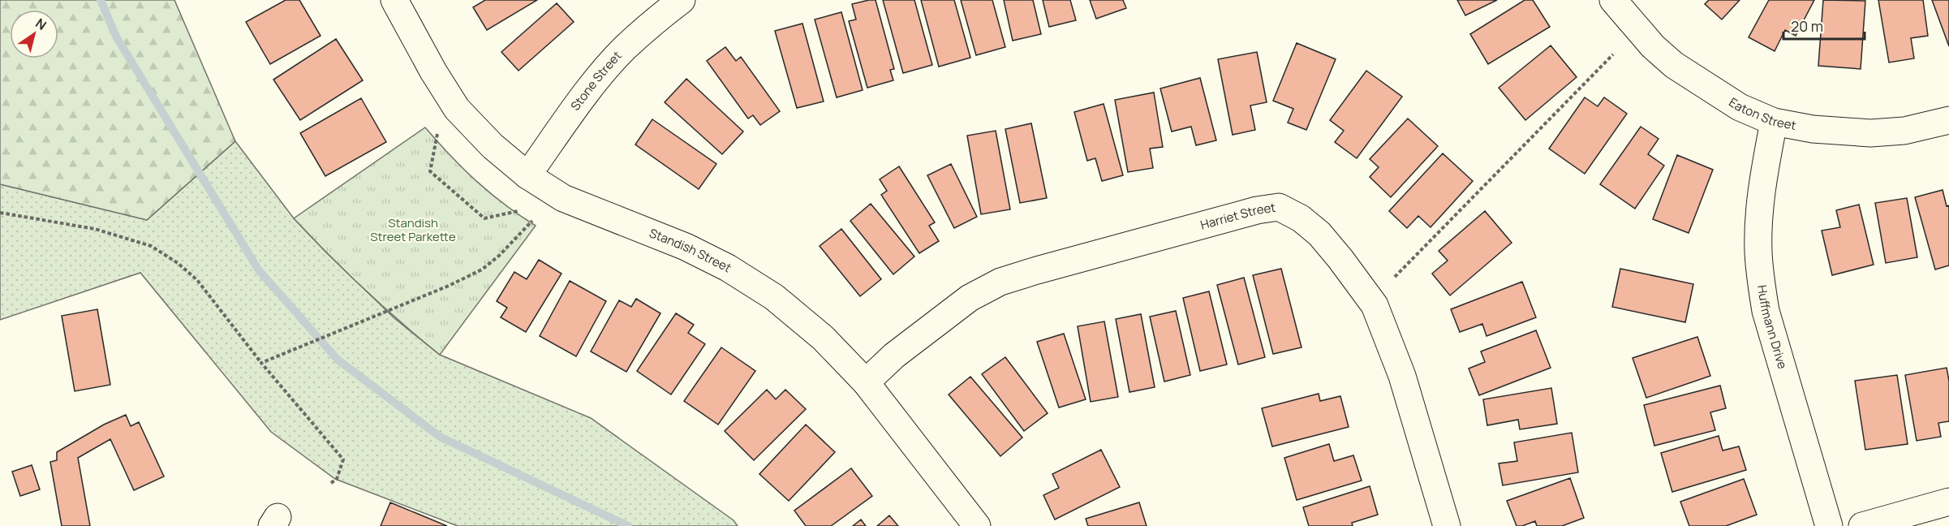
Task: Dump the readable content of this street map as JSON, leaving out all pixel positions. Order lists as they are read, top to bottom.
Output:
{
  "streets": {
    "street": [
      "Stone Street",
      "Eaton Street",
      "Harriet Street",
      "Standish Street",
      "Huffmann Drive"
    ]
  },
  "crossings": [
    ["Stone Street", "Standish Street"],
    ["Eaton Street", "Huffmann Drive"],
    ["Harriet Street", "Standish Street"]
  ],
  "parks": ["Standish Street Parkette"],
  "scale_bar": "20 m",
  "north": "top right"
}
